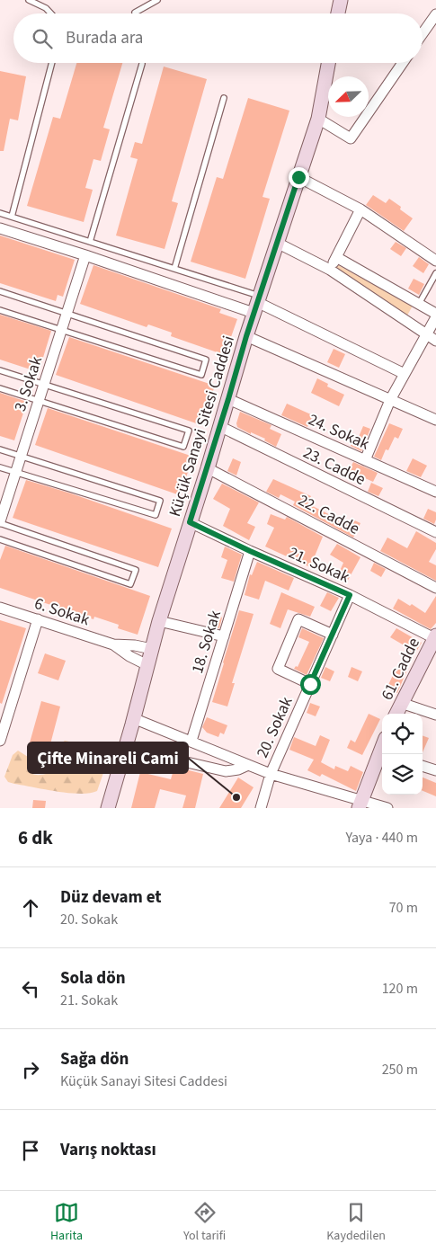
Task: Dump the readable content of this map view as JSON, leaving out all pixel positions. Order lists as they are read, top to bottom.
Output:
{
  "streets": {
    "street": [
      "3. Sokak",
      "Küçük Sanayi Sitesi Caddesi",
      "24. Sokak",
      "23. Cadde",
      "22. Cadde",
      "21. Sokak",
      "6. Sokak",
      "18. Sokak",
      "61. Cadde",
      "20. Sokak"
    ]
  },
  "crossings": [
    ["Küçük Sanayi Sitesi Caddesi", "24. Sokak"],
    ["Küçük Sanayi Sitesi Caddesi", "23. Cadde"],
    ["Küçük Sanayi Sitesi Caddesi", "22. Cadde"],
    ["Küçük Sanayi Sitesi Caddesi", "21. Sokak"],
    ["21. Sokak", "18. Sokak"],
    ["21. Sokak", "61. Cadde"],
    ["21. Sokak", "20. Sokak"]
  ],
  "places": ["Çifte Minareli Cami"],
  "north": "bottom left",
  "page": {
    "search": "Burada ara",
    "heading": ["6 dk", "Yaya · 440 m"],
    "list": [
      ["Düz devam et", "20. Sokak", "70 m"],
      ["Sola dön", "21. Sokak", "120 m"],
      ["Sağa dön", "Küçük Sanayi Sitesi Caddesi", "250 m"],
      "Varış noktası"
    ],
    "nav": ["Harita", "Yol tarifi", "Kaydedilen"]
  }
}
